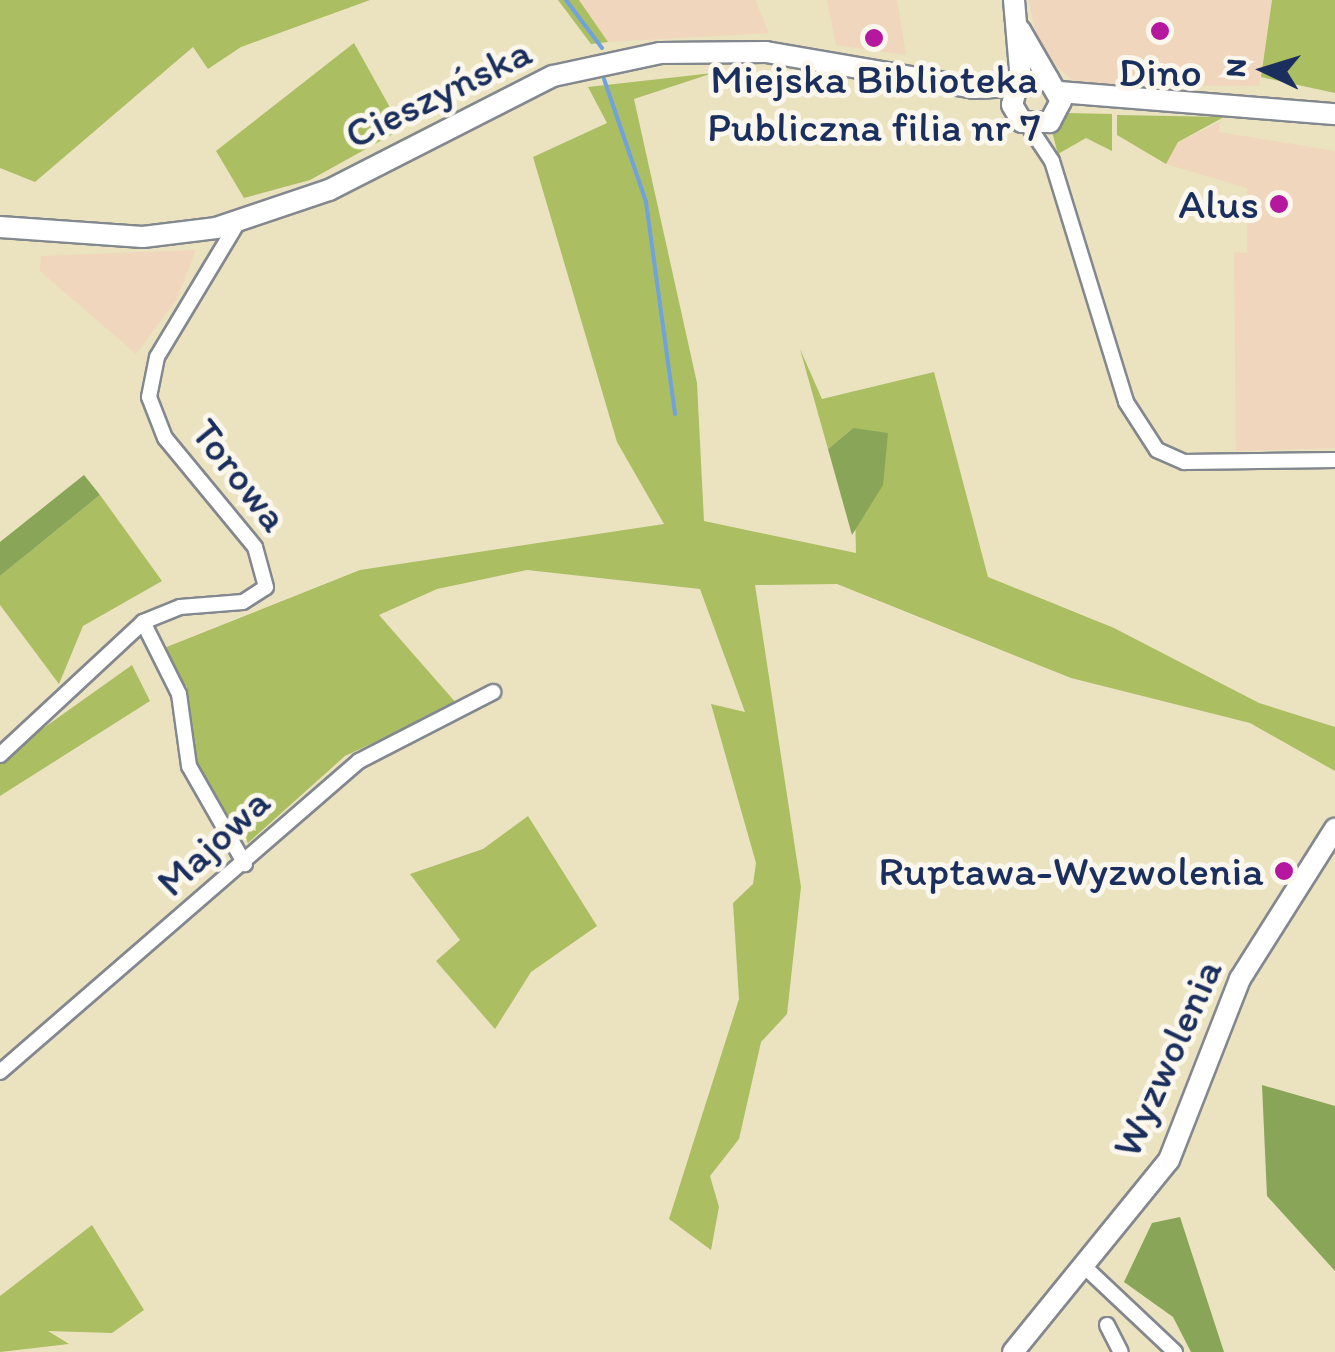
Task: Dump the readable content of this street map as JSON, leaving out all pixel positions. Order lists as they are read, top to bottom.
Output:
{
  "streets": {
    "main road": ["Cieszyńska", "Wyzwolenia"],
    "street": ["Torowa", "Majowa"]
  },
  "crossings": [
    ["Cieszyńska", "Torowa"]
  ],
  "places": [
    "Dino",
    "Miejska Biblioteka Publiczna filia nr 7",
    "Alus",
    "Ruptawa-Wyzwolenia"
  ],
  "north": "left"
}
